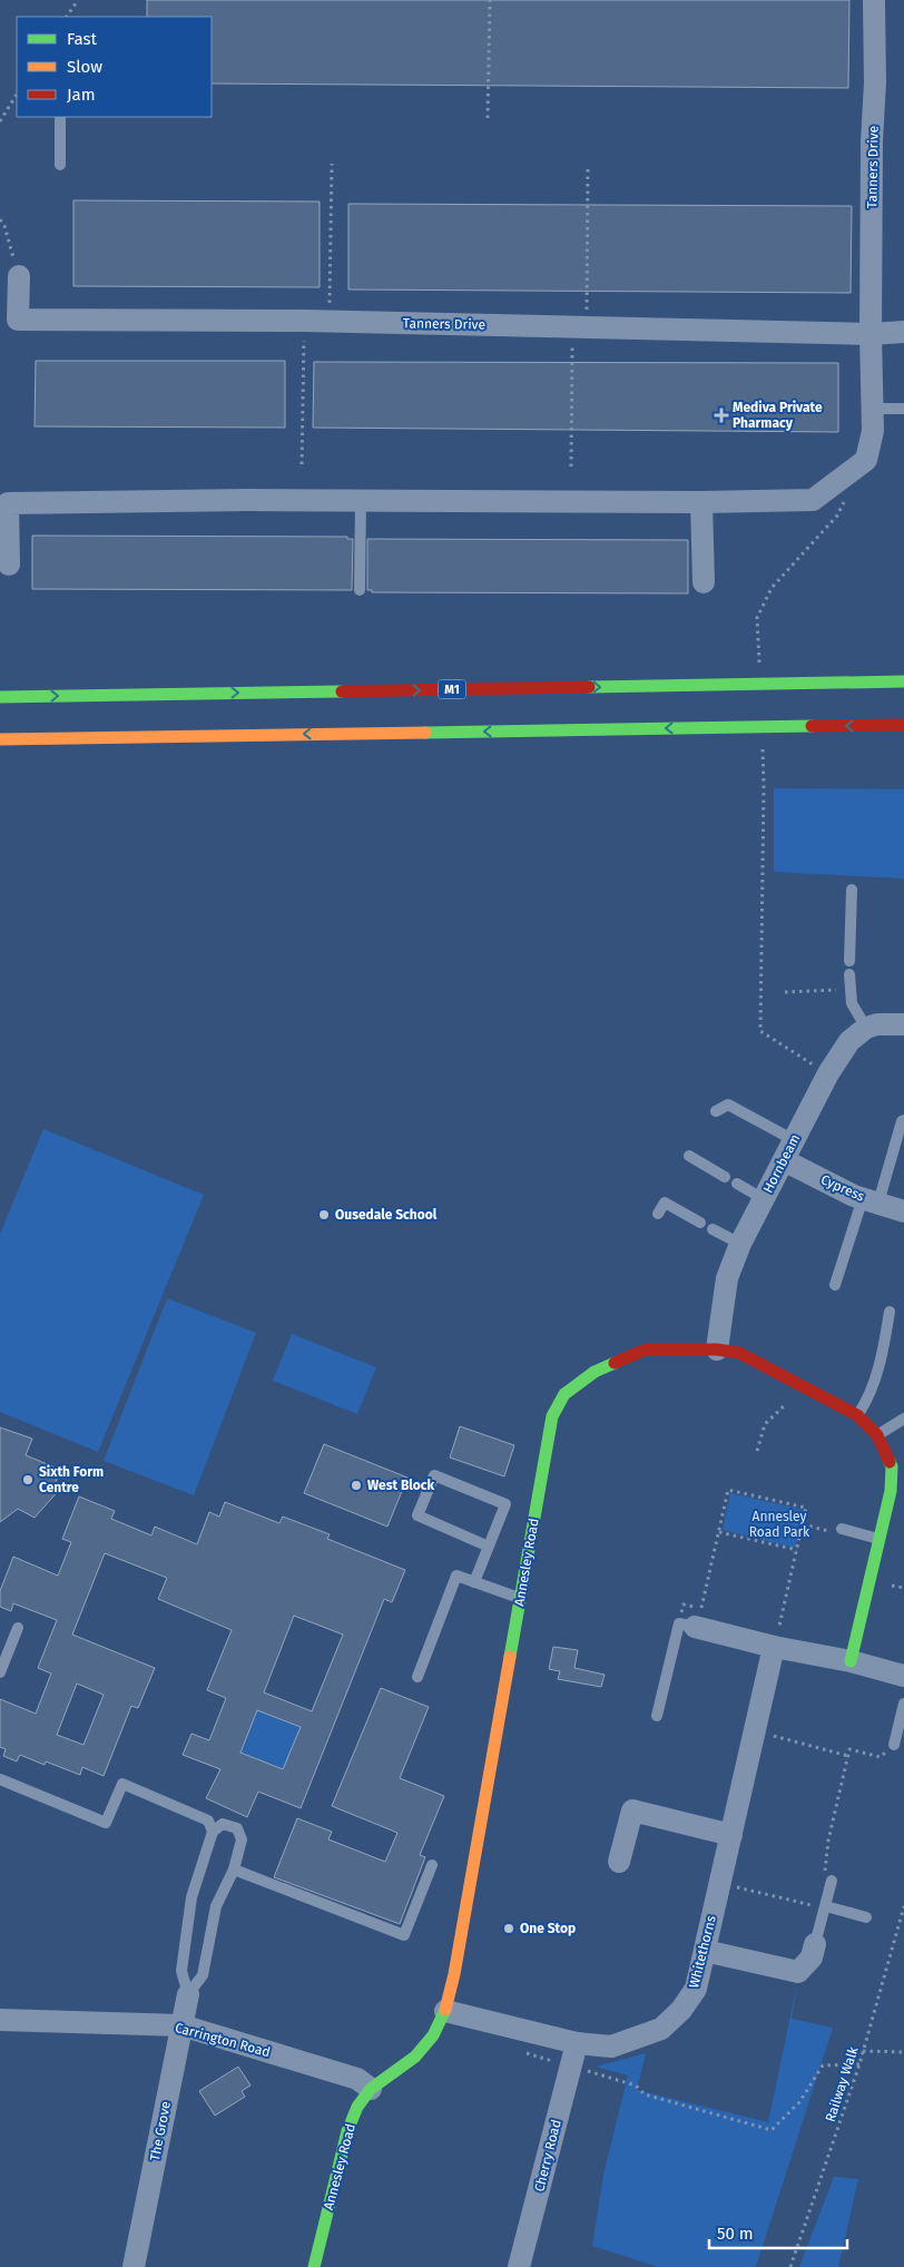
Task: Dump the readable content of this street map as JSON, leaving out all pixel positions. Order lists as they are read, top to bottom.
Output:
{
  "streets": {
    "main road": ["M1", "Annesley Road"],
    "street": [
      "Tanners Drive",
      "Hornbeam",
      "Cypress",
      "Whitethorns",
      "Carrington Road",
      "The Grove",
      "Cherry Road"
    ],
    "path": ["Railway Walk"]
  },
  "crossings": [
    ["Hornbeam", "Cypress"],
    ["Hornbeam", "Annesley Road"],
    ["Annesley Road", "Whitethorns"],
    ["Annesley Road", "Carrington Road"],
    ["Whitethorns", "Cherry Road"],
    ["Carrington Road", "The Grove"]
  ],
  "parks": ["Annesley Road Park"],
  "places": {
    "health": ["Mediva Private Pharmacy"],
    "other": [
      "Ousedale School",
      "Sixth Form Centre",
      "West Block",
      "One Stop"
    ]
  },
  "legend": ["Fast", "Slow", "Jam"],
  "scale_bar": "50 m"
}
